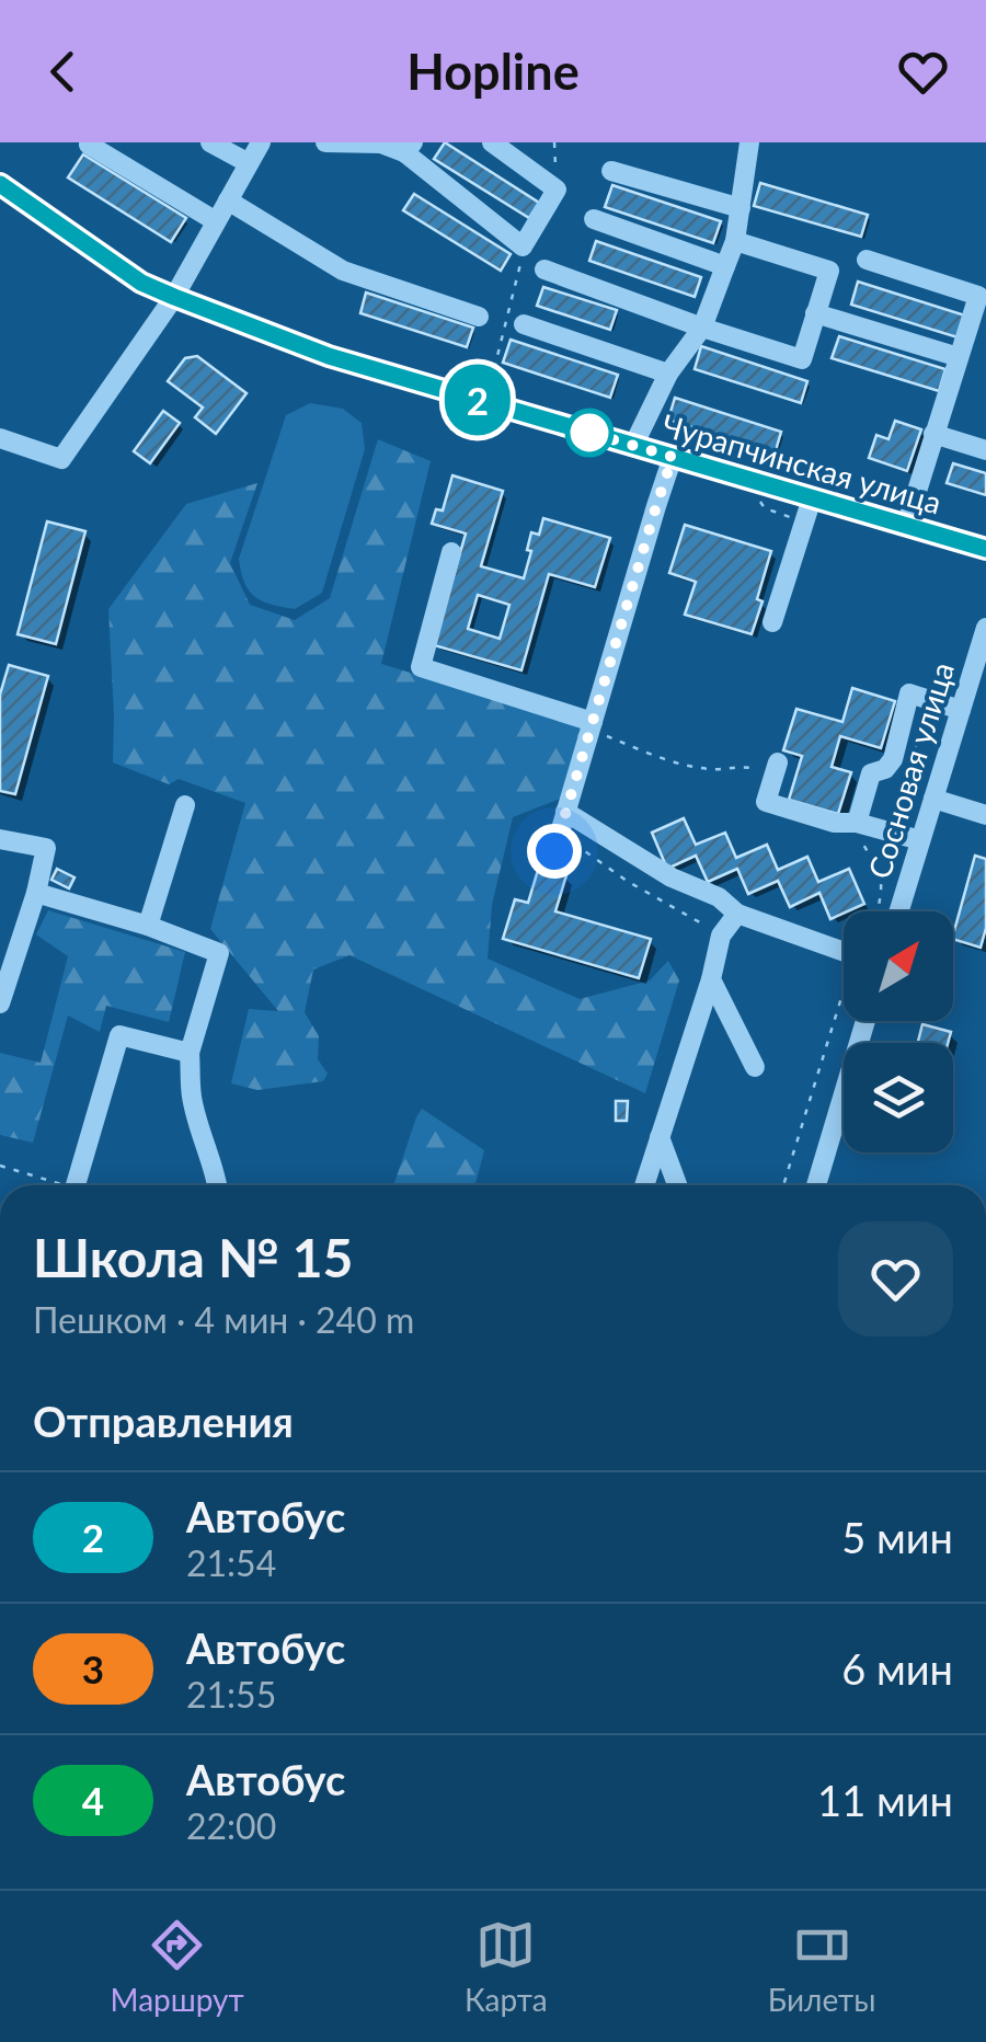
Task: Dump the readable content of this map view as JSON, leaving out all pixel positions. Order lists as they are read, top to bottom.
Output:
{
  "streets": {
    "street": ["Чурапчинская улица", "Сосновая улица"]
  },
  "lines": ["bus line 2"],
  "north": "top right",
  "page": {
    "header": "Hopline",
    "on_map": "2",
    "heading": [
      ["Школа № 15", "Пешком · 4 мин · 240 m"],
      "Отправления"
    ],
    "list": [
      {
        "mark": "2",
        "name": "Автобус",
        "note": "21:54",
        "value": "5 мин"
      },
      {
        "mark": "3",
        "name": "Автобус",
        "note": "21:55",
        "value": "6 мин"
      },
      {
        "mark": "4",
        "name": "Автобус",
        "note": "22:00",
        "value": "11 мин"
      }
    ],
    "tabs": ["Маршрут", "Карта", "Билеты"]
  }
}
